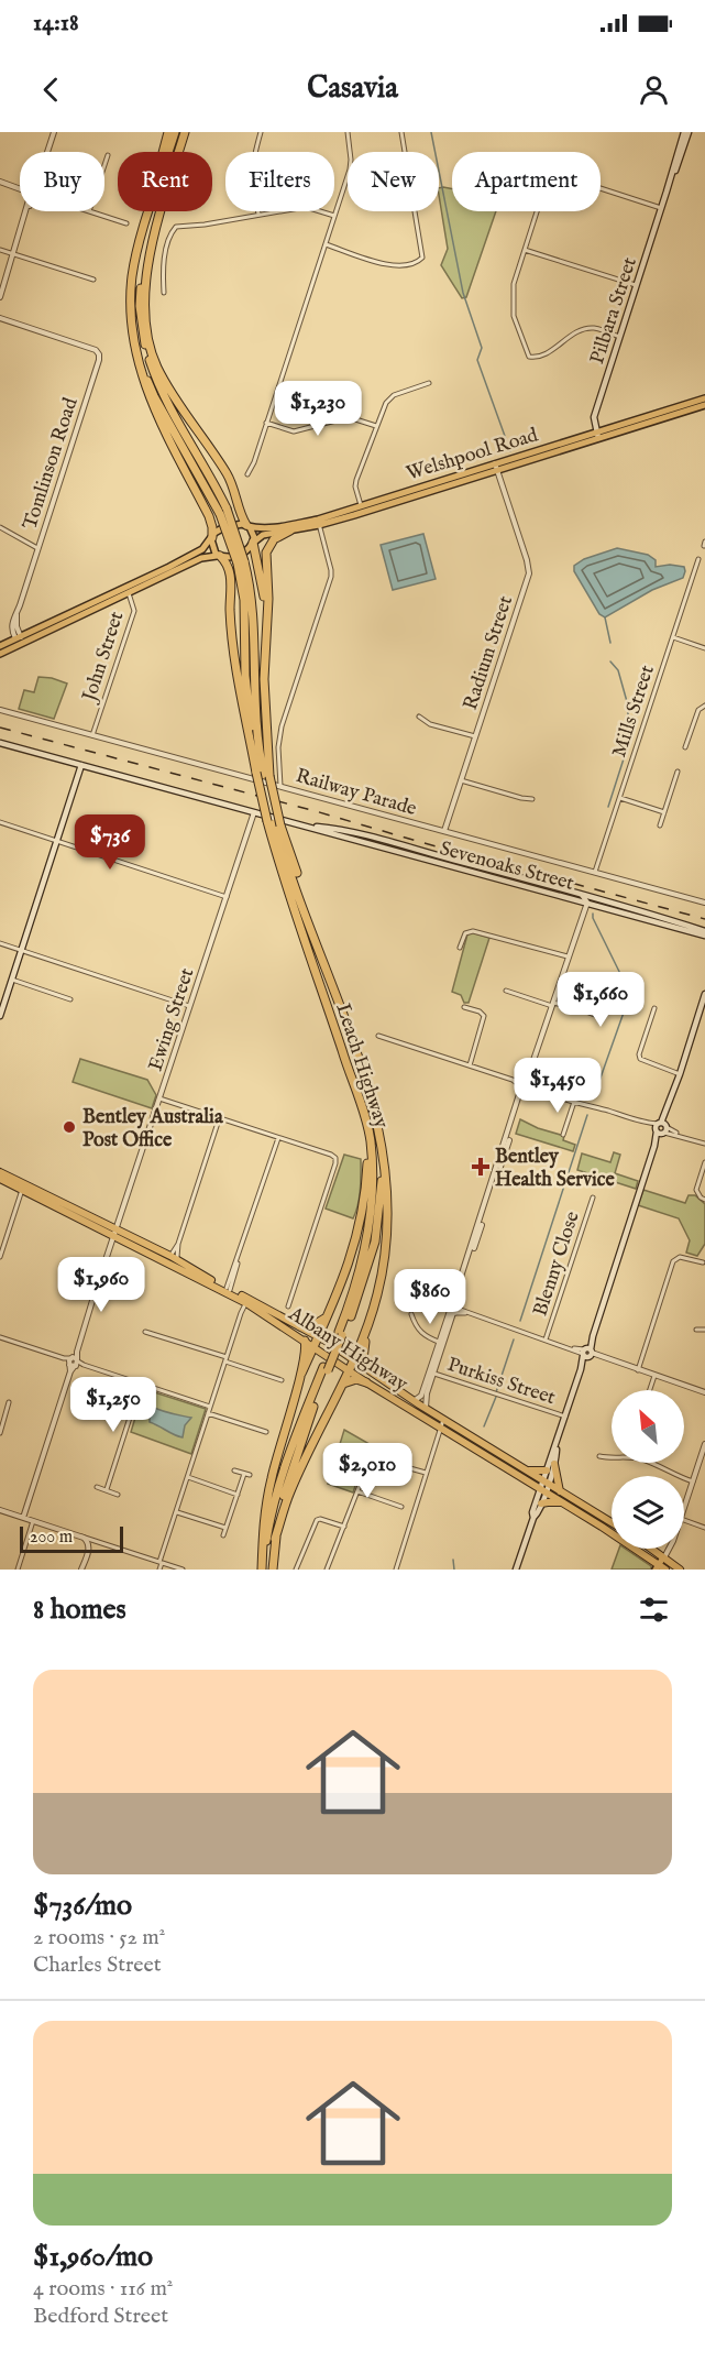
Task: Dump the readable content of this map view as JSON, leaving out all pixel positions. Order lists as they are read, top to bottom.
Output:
{
  "streets": {
    "highway": ["Leach Highway", "Albany Highway"],
    "main road": ["Pilbara Street", "Welshpool Road", "Sevenoaks Street"],
    "street": [
      "Tomlinson Road",
      "Radium Street",
      "John Street",
      "Mills Street",
      "Railway Parade",
      "Ewing Street",
      "Blenny Close",
      "Purkiss Street"
    ]
  },
  "crossings": [
    ["Pilbara Street", "Welshpool Road"],
    ["Welshpool Road", "Radium Street"],
    ["Radium Street", "Railway Parade"],
    ["John Street", "Railway Parade"],
    ["Mills Street", "Railway Parade"],
    ["Sevenoaks Street", "Ewing Street"],
    ["Ewing Street", "Albany Highway"]
  ],
  "places": {
    "other": ["Bentley Australia Post Office"],
    "health": ["Bentley Health Service"]
  },
  "scale_bar": "200 m",
  "north": "top left",
  "page": {
    "status": "14:18",
    "header": "Casavia",
    "chip": [
      "Buy",
      "Rent",
      "Filters",
      "New",
      "Apartment"
    ],
    "price": [
      "$1,230",
      "$736",
      "$1,660",
      "$1,450",
      "$1,960",
      "$860",
      "$1,250",
      "$2,010"
    ],
    "scale": "200 m",
    "heading": "8 homes",
    "list": [
      {
        "name": "$736/mo",
        "note": "2 rooms · 52 m² · Charles Street"
      },
      {
        "name": "$1,960/mo",
        "note": "4 rooms · 116 m² · Bedford Street"
      }
    ]
  }
}
